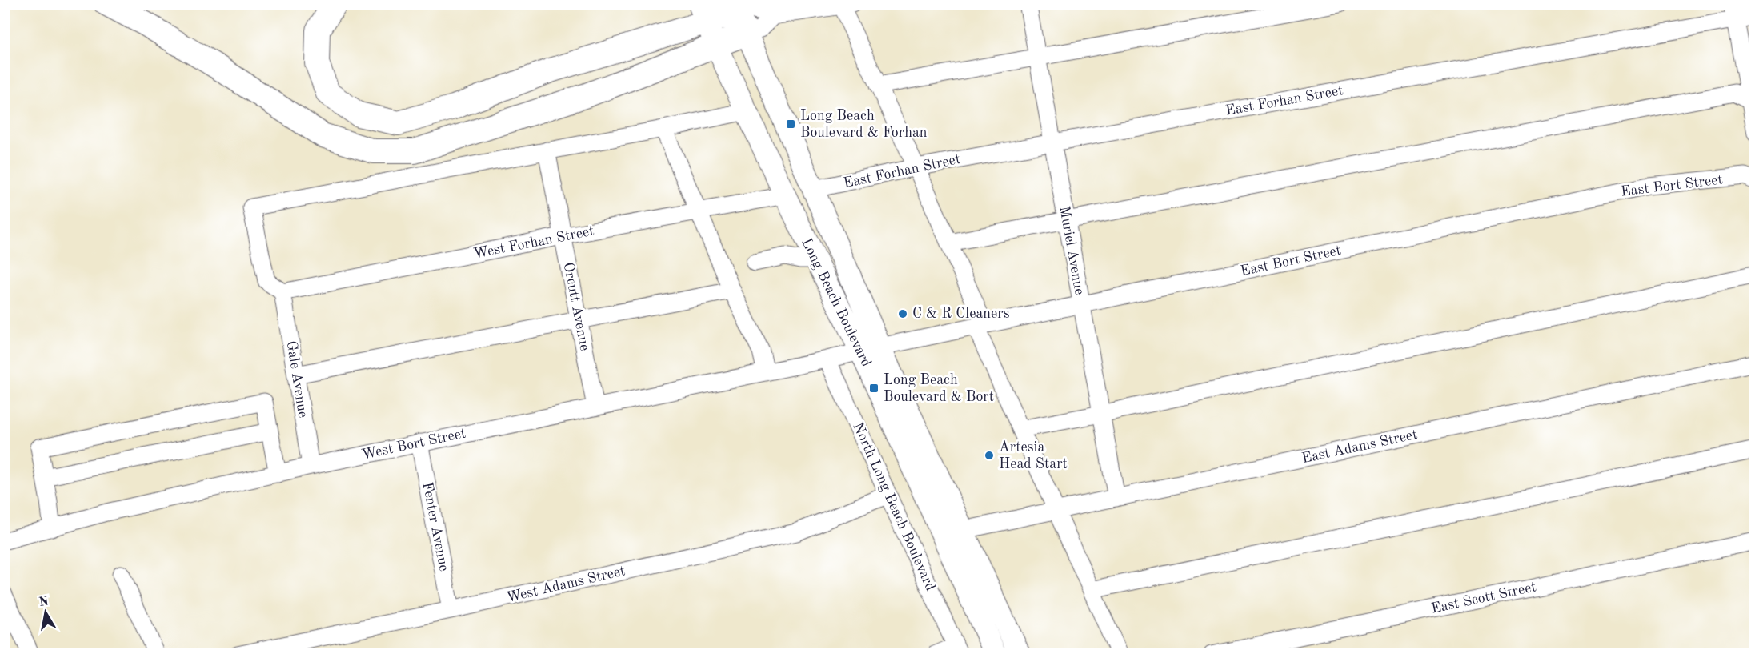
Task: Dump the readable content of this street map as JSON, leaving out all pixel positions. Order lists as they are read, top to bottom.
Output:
{
  "streets": {
    "main road": ["Long Beach Boulevard"],
    "street": [
      "East Forhan Street",
      "East Bort Street",
      "West Forhan Street",
      "Muriel Avenue",
      "Orcutt Avenue",
      "Gale Avenue",
      "West Bort Street",
      "East Adams Street",
      "North Long Beach Boulevard",
      "Fenter Avenue",
      "West Adams Street",
      "East Scott Street"
    ]
  },
  "crossings": [
    ["East Forhan Street", "Muriel Avenue"],
    ["East Forhan Street", "Long Beach Boulevard"],
    ["East Bort Street", "Muriel Avenue"],
    ["East Bort Street", "Long Beach Boulevard"],
    ["East Bort Street", "West Bort Street"],
    ["East Bort Street", "North Long Beach Boulevard"],
    ["West Forhan Street", "Long Beach Boulevard"],
    ["West Forhan Street", "Orcutt Avenue"],
    ["West Forhan Street", "Gale Avenue"],
    ["Muriel Avenue", "East Adams Street"],
    ["Long Beach Boulevard", "East Adams Street"],
    ["Orcutt Avenue", "West Bort Street"],
    ["Gale Avenue", "West Bort Street"],
    ["West Bort Street", "North Long Beach Boulevard"],
    ["West Bort Street", "Fenter Avenue"],
    ["North Long Beach Boulevard", "West Adams Street"],
    ["Fenter Avenue", "West Adams Street"]
  ],
  "places": {
    "transit": ["Long Beach Boulevard & Forhan", "Long Beach Boulevard & Bort"],
    "other": ["C & R Cleaners", "Artesia Head Start"]
  },
  "north": "top"
}
